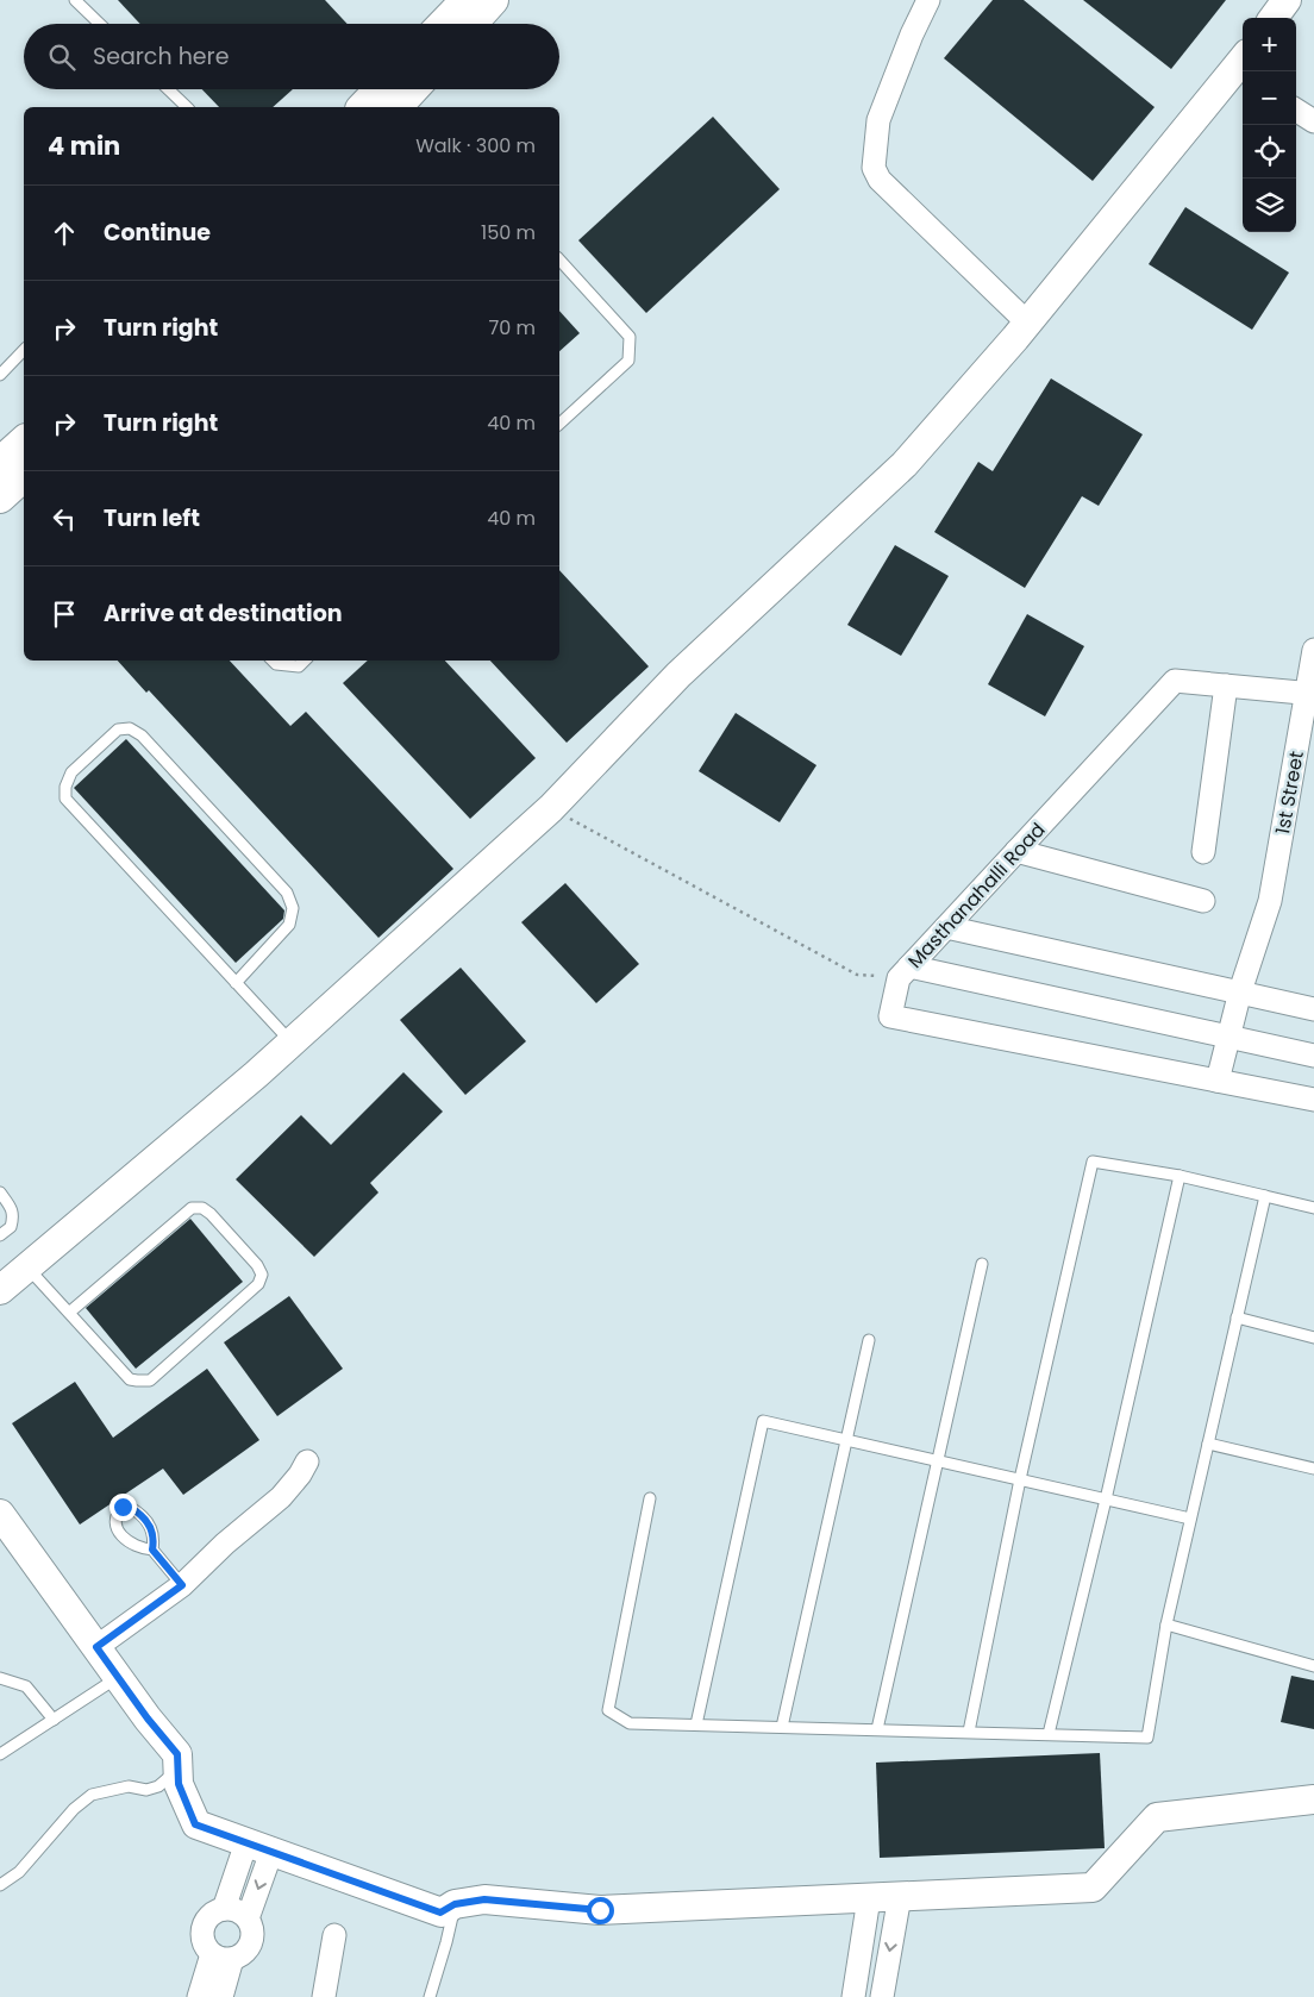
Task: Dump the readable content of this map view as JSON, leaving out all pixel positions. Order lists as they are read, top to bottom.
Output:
{
  "streets": {
    "street": ["1st Street", "Masthanahalli Road"]
  },
  "crossings": [
    ["1st Street", "Masthanahalli Road"]
  ],
  "page": {
    "map_buttons": ["+", "−"],
    "search": "Search here",
    "heading": ["4 min", "Walk · 300 m"],
    "list": [
      ["Continue", "150 m"],
      ["Turn right", "70 m"],
      ["Turn right", "40 m"],
      ["Turn left", "40 m"],
      "Arrive at destination"
    ]
  }
}
